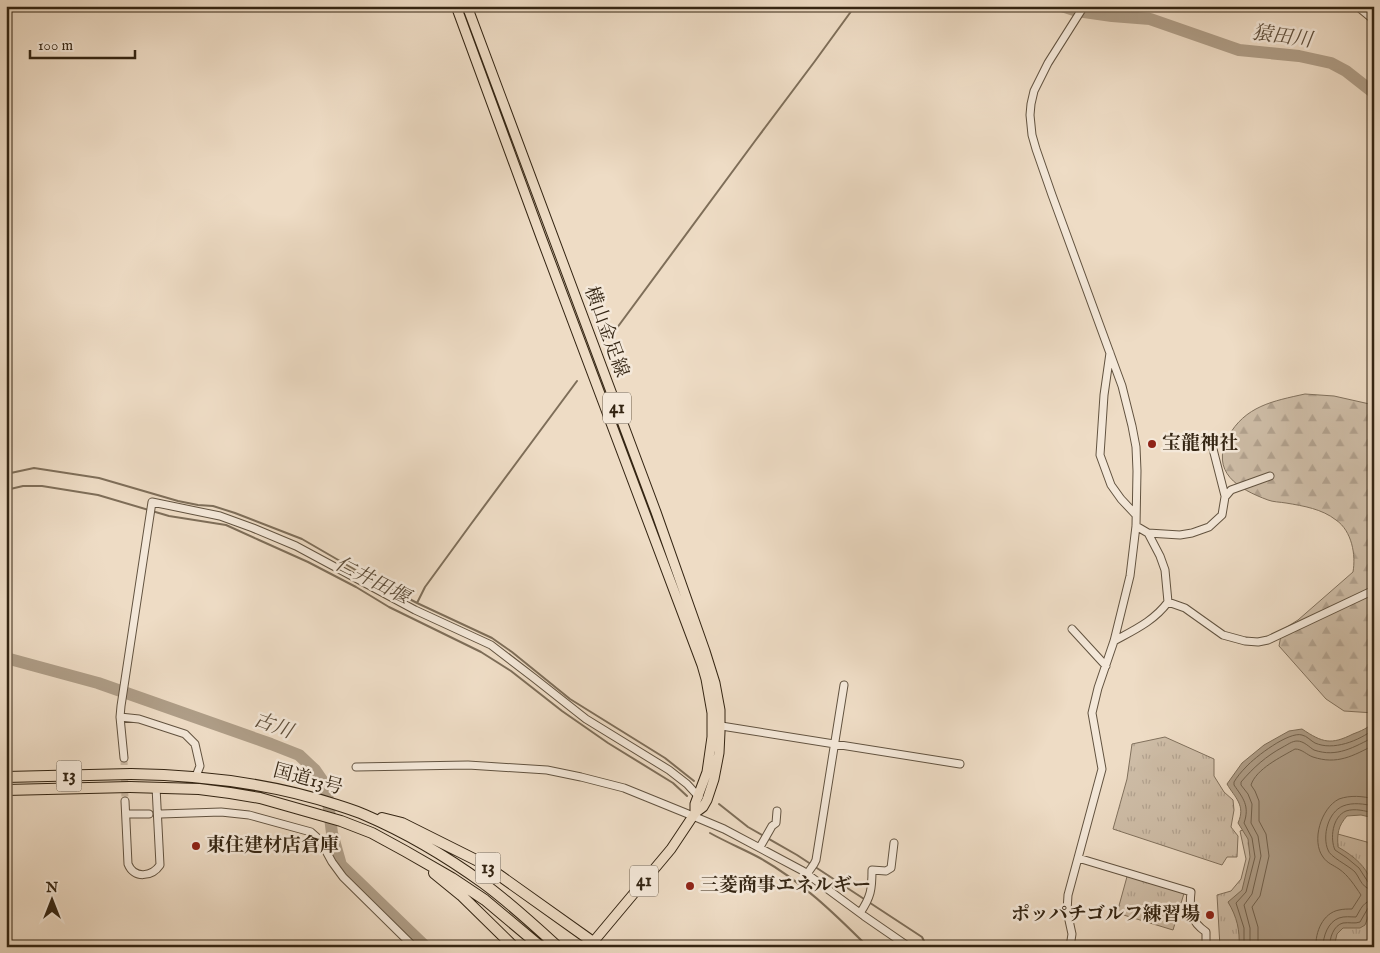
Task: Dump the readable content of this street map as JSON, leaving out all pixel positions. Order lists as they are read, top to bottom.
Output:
{
  "streets": {
    "highway": ["13", "国道13号"],
    "main road": ["横山金足線", "41"]
  },
  "crossings": [
    ["横山金足線", "13"],
    ["13", "国道13号"]
  ],
  "water": ["猿田川", "仁井田堰", "古川"],
  "places": [
    "宝龍神社",
    "東住建材店倉庫",
    "三菱商事エネルギー",
    "ポッパチゴルフ練習場"
  ],
  "scale_bar": "100 m",
  "north": "top"
}
